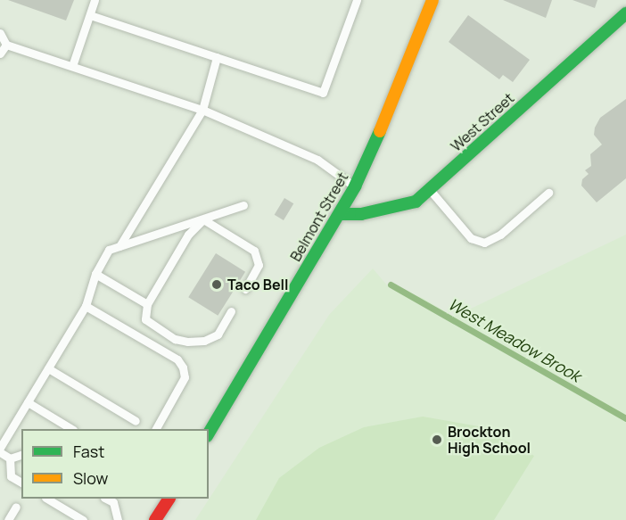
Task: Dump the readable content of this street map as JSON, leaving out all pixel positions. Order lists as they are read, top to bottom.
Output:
{
  "streets": {
    "main road": ["West Street", "Belmont Street"]
  },
  "crossings": [
    ["West Street", "Belmont Street"]
  ],
  "water": ["West Meadow Brook"],
  "places": ["Taco Bell", "Brockton High School"],
  "legend": ["Fast", "Slow"]
}
